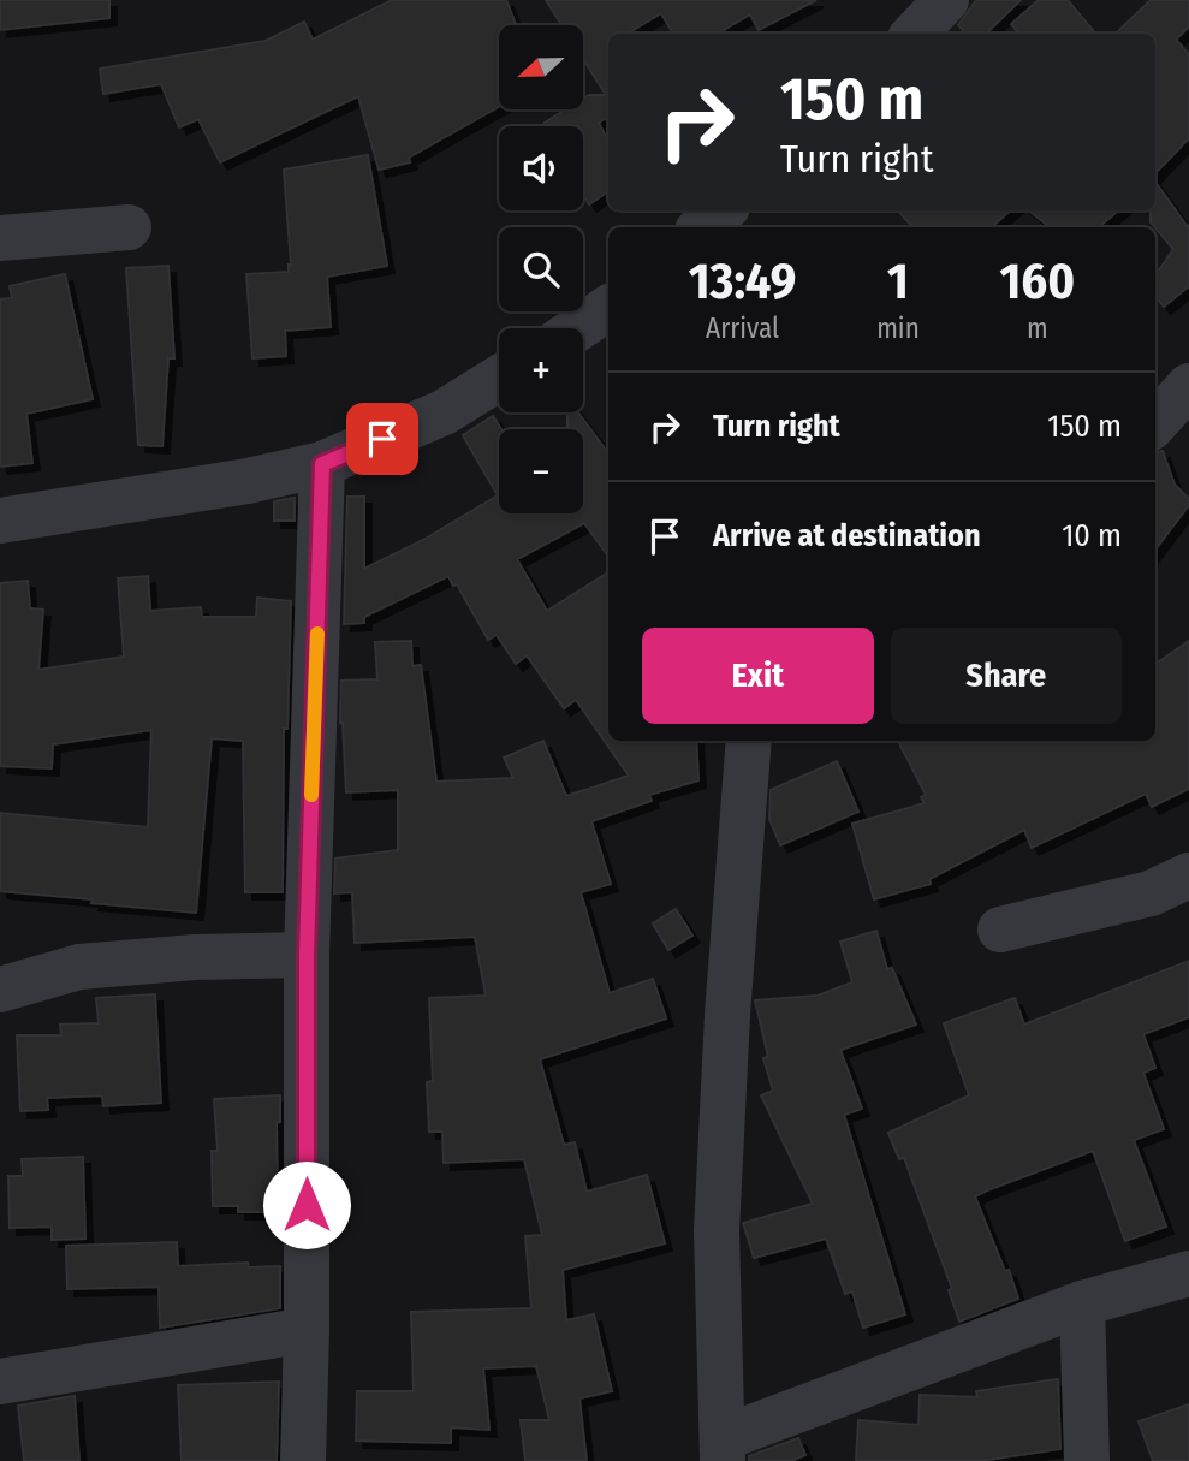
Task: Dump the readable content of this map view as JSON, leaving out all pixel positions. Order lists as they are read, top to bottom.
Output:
{
  "north": "left",
  "page": {
    "map_buttons": ["+", "−"],
    "turn": ["150 m", "Turn right"],
    "eta": [
      "13:49",
      "Arrival",
      "1",
      "min",
      "160",
      "m"
    ],
    "list": [
      {
        "name": "Turn right",
        "value": "150 m"
      },
      {
        "name": "Arrive at destination",
        "value": "10 m"
      }
    ],
    "buttons": ["Exit", "Share"]
  }
}
